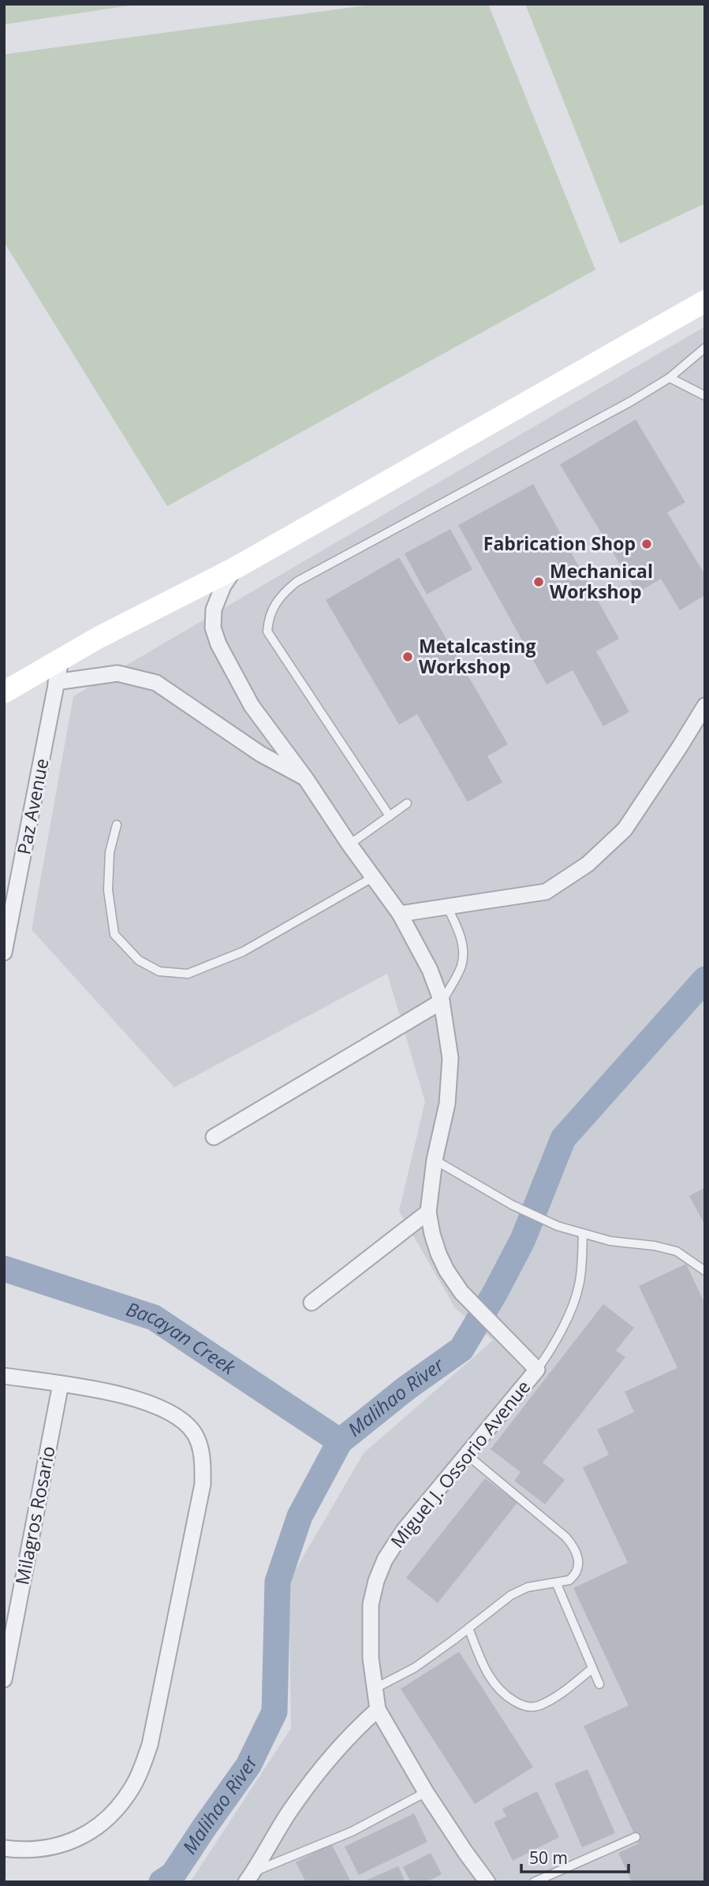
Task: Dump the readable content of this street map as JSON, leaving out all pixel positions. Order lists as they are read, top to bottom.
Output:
{
  "streets": {
    "street": ["Paz Avenue", "Miguel J. Ossorio Avenue", "Milagros Rosario"]
  },
  "water": ["Bacayan Creek", "Malihao River"],
  "places": ["Fabrication Shop", "Mechanical Workshop", "Metalcasting Workshop"],
  "scale_bar": "50 m"
}
